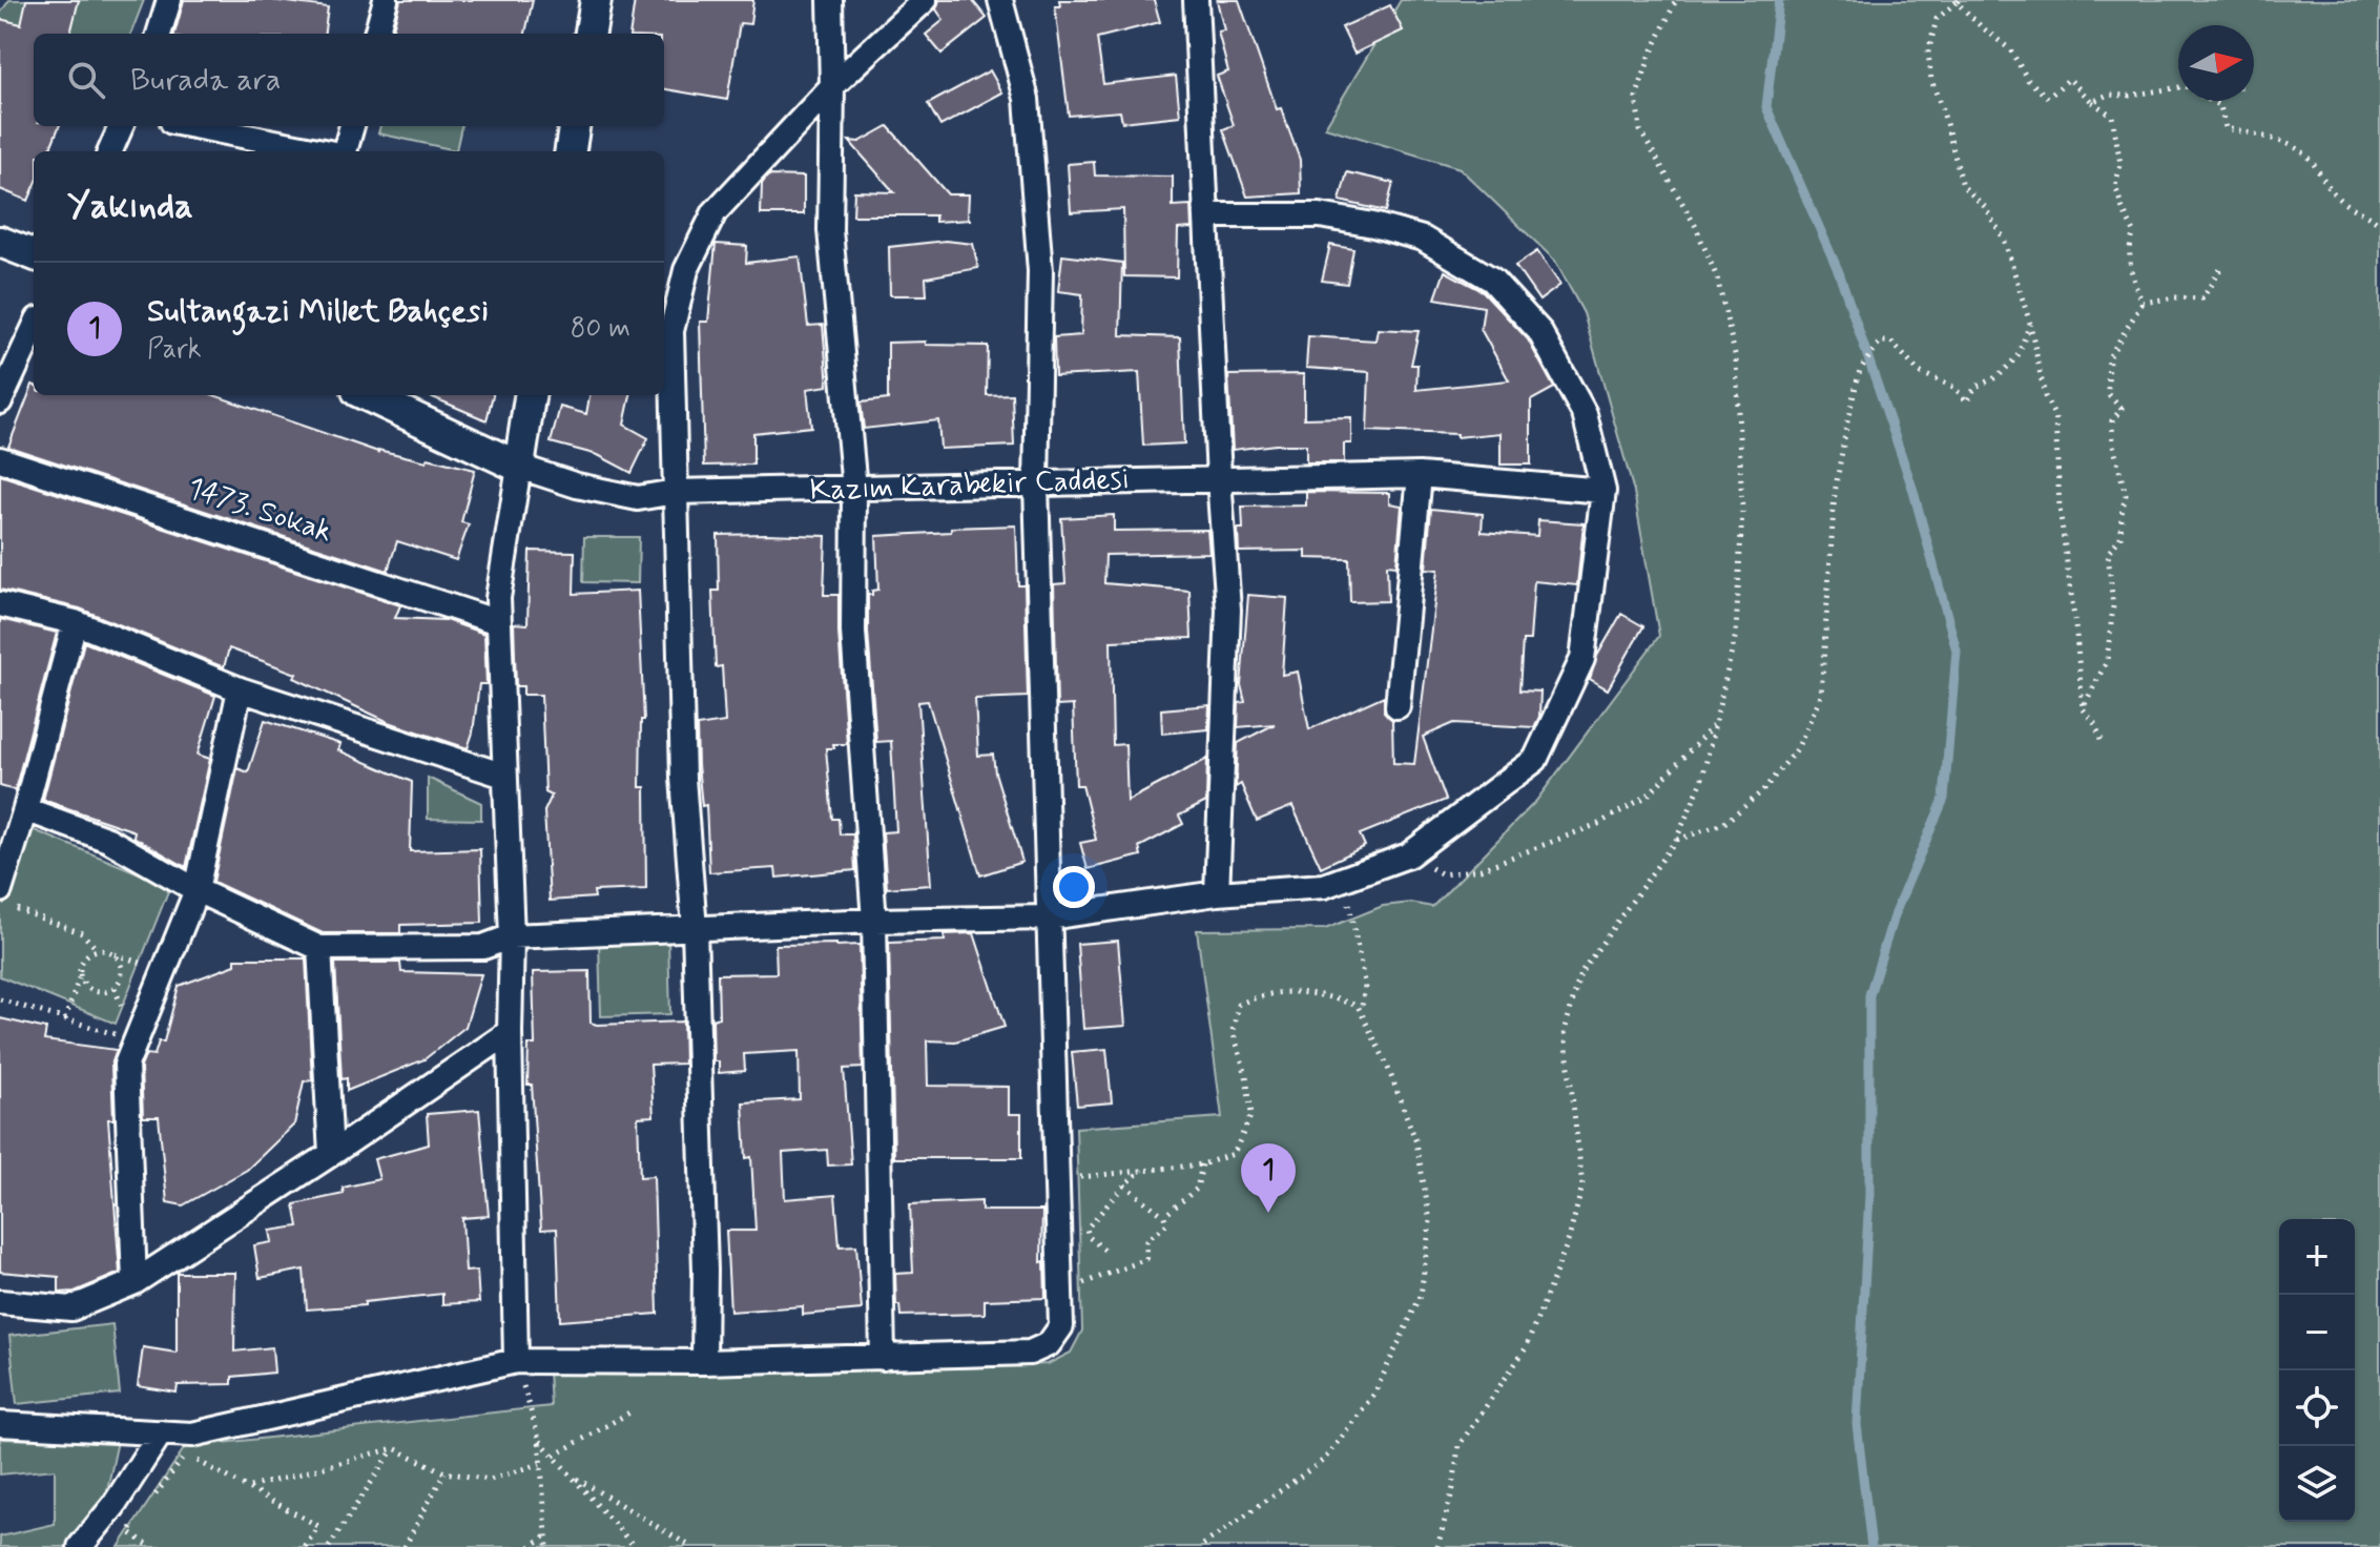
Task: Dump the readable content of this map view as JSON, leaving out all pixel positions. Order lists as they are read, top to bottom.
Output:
{
  "streets": {
    "street": ["Kazım Karabekir Caddesi", "1473. Sokak"]
  },
  "north": "right",
  "page": {
    "search": "Burada ara",
    "heading": "Yakında",
    "list": [
      {
        "mark": "1",
        "name": "Sultangazi Millet Bahçesi",
        "note": "Park",
        "value": "80 m"
      }
    ],
    "pins": "1",
    "map_buttons": ["+", "−"]
  }
}
